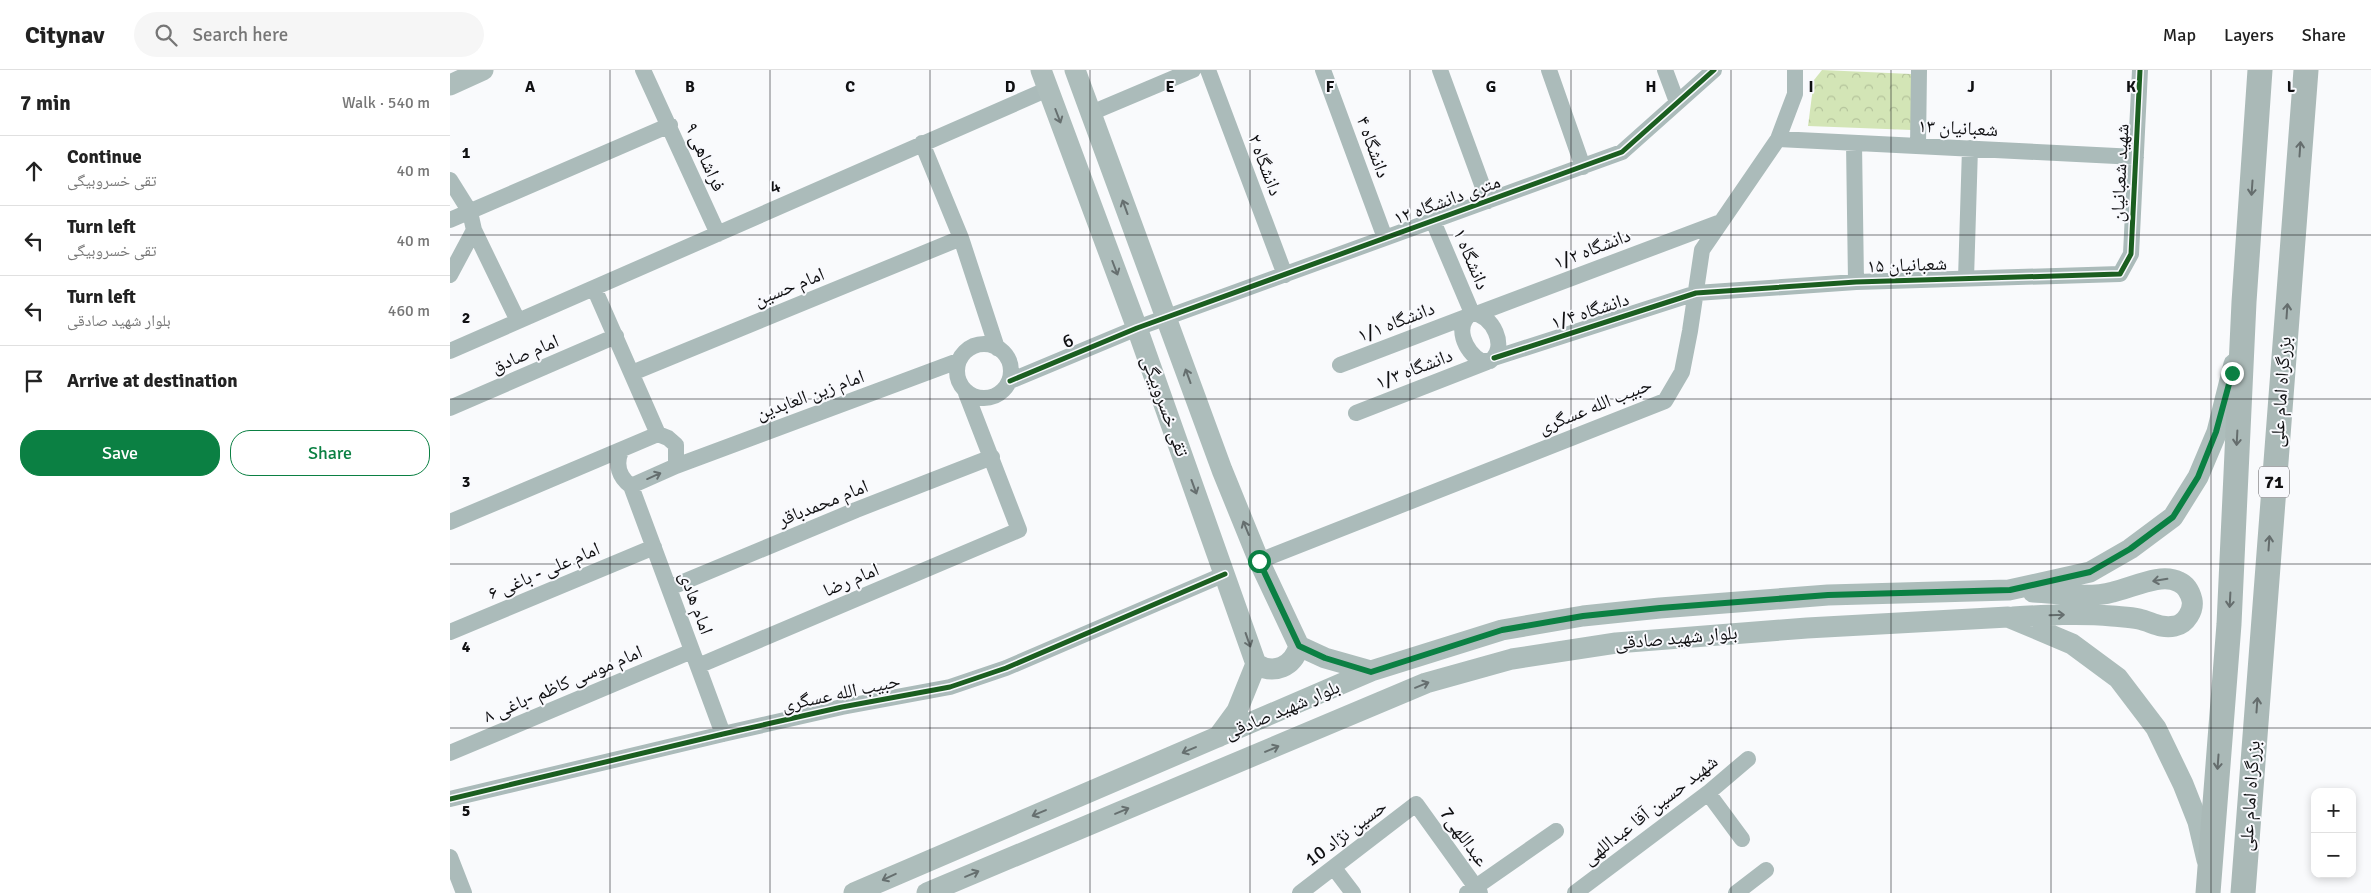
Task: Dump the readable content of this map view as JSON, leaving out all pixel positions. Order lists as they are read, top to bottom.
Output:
{
  "streets": {
    "highway": ["بزرگراه امام علی", "71"],
    "main road": ["تقی خسروبیگی", "بلوار شهید صادقی"],
    "street": [
      "شعبانیان ۱۳",
      "دانشگاه ۴",
      "فراشاهی ۹",
      "دانشگاه ۲",
      "شهید شعبانیان",
      "4",
      "۱۲ متری دانشگاه",
      "دانشگاه ۱/۲",
      "دانشگاه ۱",
      "شعبانیان ۱۵",
      "امام حسین",
      "دانشگاه ۱/۴",
      "دانشگاه ۱/۱",
      "6",
      "امام صادق",
      "دانشگاه ۱/۳",
      "امام زین العابدین",
      "حبیب الله عسگری",
      "امام محمدباقر",
      "امام علی - باغی ۶",
      "امام رضا",
      "امام هادی",
      "امام موسی کاظم -باغی ۸",
      "شهید حسین آقا عبداللهی",
      "حسین نژاد 10",
      "عبداللهی7"
    ]
  },
  "crossings": [
    ["شعبانیان ۱۳", "شهید شعبانیان"],
    ["شعبانیان ۱۳", "حبیب الله عسگری"],
    ["دانشگاه ۴", "۱۲ متری دانشگاه"],
    ["فراشاهی ۹", "4"],
    ["دانشگاه ۲", "۱۲ متری دانشگاه"],
    ["شهید شعبانیان", "شعبانیان ۱۵"],
    ["4", "تقی خسروبیگی"],
    ["۱۲ متری دانشگاه", "دانشگاه ۱"],
    ["۱۲ متری دانشگاه", "6"],
    ["۱۲ متری دانشگاه", "تقی خسروبیگی"],
    ["دانشگاه ۱/۲", "دانشگاه ۱"],
    ["دانشگاه ۱/۲", "دانشگاه ۱/۴"],
    ["دانشگاه ۱/۲", "دانشگاه ۱/۱"],
    ["دانشگاه ۱/۲", "دانشگاه ۱/۳"],
    ["دانشگاه ۱/۲", "حبیب الله عسگری"],
    ["دانشگاه ۱", "دانشگاه ۱/۴"],
    ["دانشگاه ۱", "دانشگاه ۱/۱"],
    ["دانشگاه ۱", "دانشگاه ۱/۳"],
    ["شعبانیان ۱۵", "دانشگاه ۱/۴"],
    ["شعبانیان ۱۵", "حبیب الله عسگری"],
    ["دانشگاه ۱/۴", "دانشگاه ۱/۱"],
    ["دانشگاه ۱/۴", "دانشگاه ۱/۳"],
    ["دانشگاه ۱/۴", "حبیب الله عسگری"],
    ["دانشگاه ۱/۱", "دانشگاه ۱/۳"],
    ["6", "امام زین العابدین"],
    ["6", "تقی خسروبیگی"],
    ["بزرگراه امام علی", "بلوار شهید صادقی"],
    ["امام زین العابدین", "امام هادی"],
    ["تقی خسروبیگی", "حبیب الله عسگری"],
    ["حبیب الله عسگری", "امام هادی"],
    ["امام محمدباقر", "امام رضا"],
    ["امام محمدباقر", "امام هادی"],
    ["امام علی - باغی ۶", "امام هادی"],
    ["امام رضا", "امام هادی"],
    ["امام هادی", "امام موسی کاظم -باغی ۸"],
    ["حسین نژاد 10", "عبداللهی7"]
  ],
  "page": {
    "header": "Citynav",
    "search": "Search here",
    "nav": ["Map", "Layers", "Share"],
    "heading": ["7 min", "Walk · 540 m"],
    "list": [
      ["Continue", "تقی خسروبیگی", "40 m"],
      ["Turn left", "تقی خسروبیگی", "40 m"],
      ["Turn left", "بلوار شهید صادقی", "460 m"],
      "Arrive at destination"
    ],
    "buttons": ["Save", "Share"],
    "map_buttons": ["+", "−"]
  },
  "grid": {
    "columns": [
      "A",
      "B",
      "C",
      "D",
      "E",
      "F",
      "G",
      "H",
      "I",
      "J",
      "K",
      "L"
    ],
    "rows": [
      "1",
      "2",
      "3",
      "4",
      "5"
    ]
  }
}
